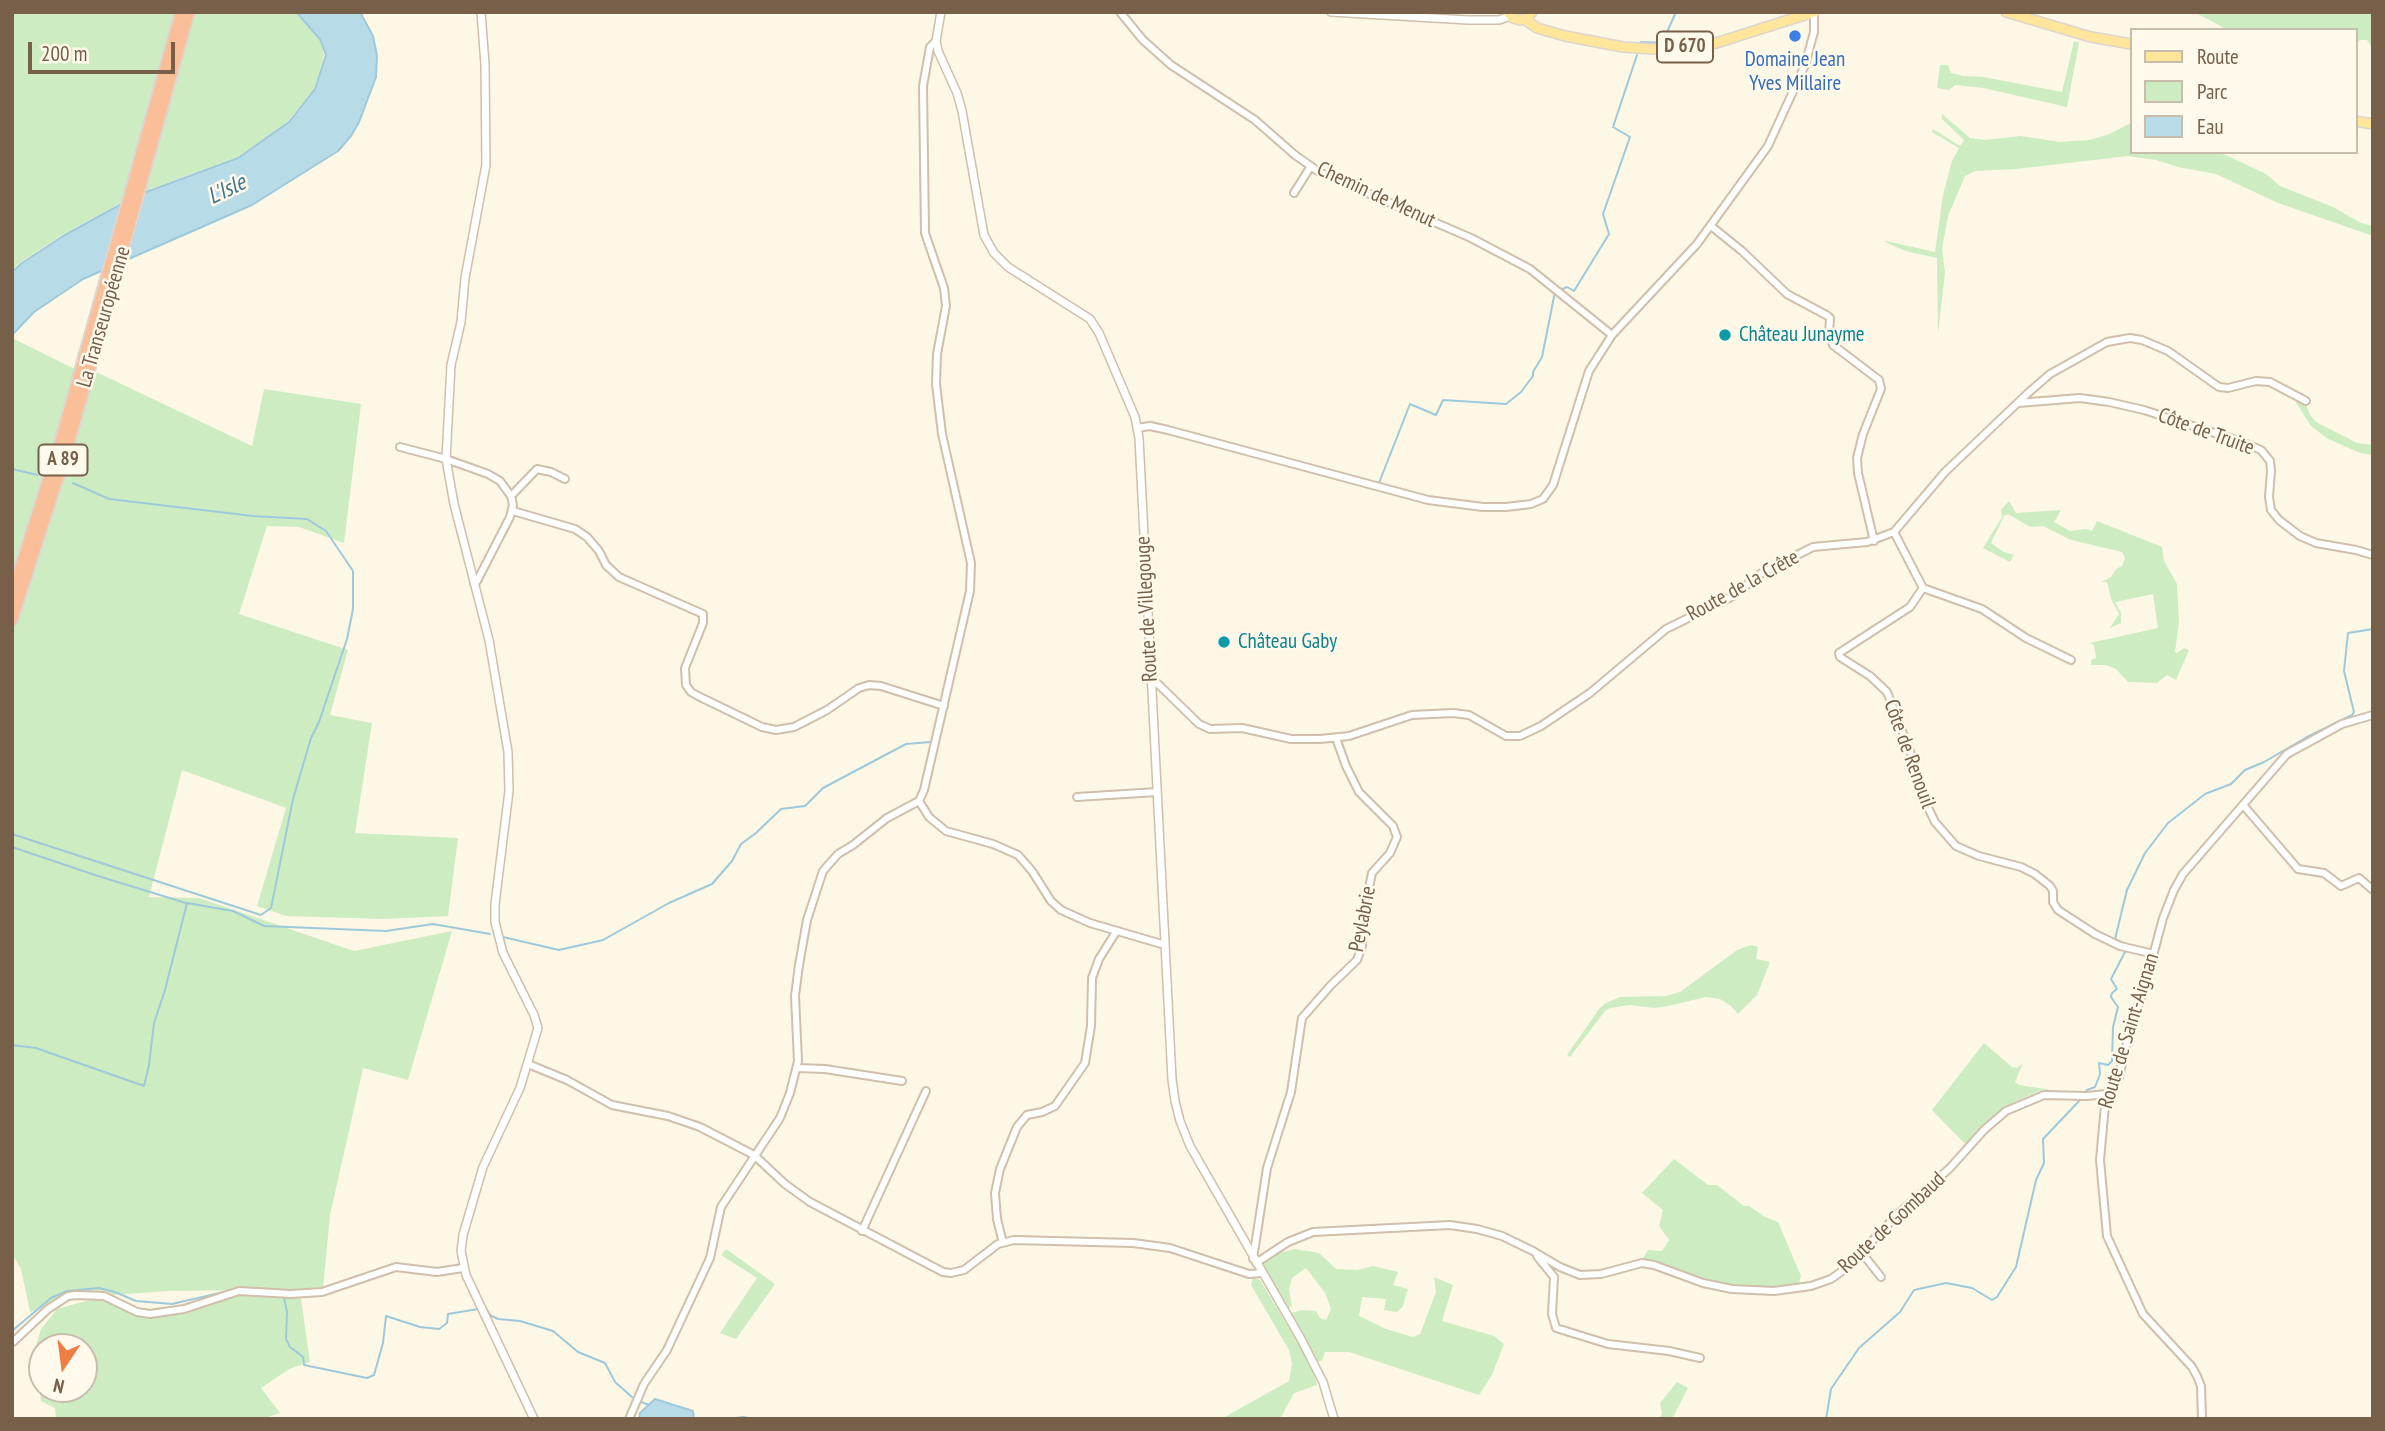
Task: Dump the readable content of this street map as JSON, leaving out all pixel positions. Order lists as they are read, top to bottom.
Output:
{
  "streets": {
    "highway": ["La Transeuropéenne", "A 89"],
    "main road": ["D 670"],
    "street": [
      "Chemin de Menut",
      "Côte de Truite",
      "Route de la Crête",
      "Route de Villegouge",
      "Côte de Renouil",
      "Peylabrie",
      "Route de Saint-Aignan",
      "Route de Gombaud"
    ]
  },
  "crossings": [
    ["Côte de Truite", "Route de la Crête"],
    ["Route de la Crête", "Peylabrie"],
    ["Route de Villegouge", "Peylabrie"],
    ["Route de Villegouge", "Route de Gombaud"],
    ["Côte de Renouil", "Route de Saint-Aignan"],
    ["Peylabrie", "Route de Gombaud"],
    ["Route de Saint-Aignan", "Route de Gombaud"]
  ],
  "water": ["L'Isle"],
  "places": ["Domaine Jean Yves Millaire", "Château Junayme", "Château Gaby"],
  "legend": ["Route", "Parc", "Eau"],
  "scale_bar": "200 m",
  "north": "bottom"
}
